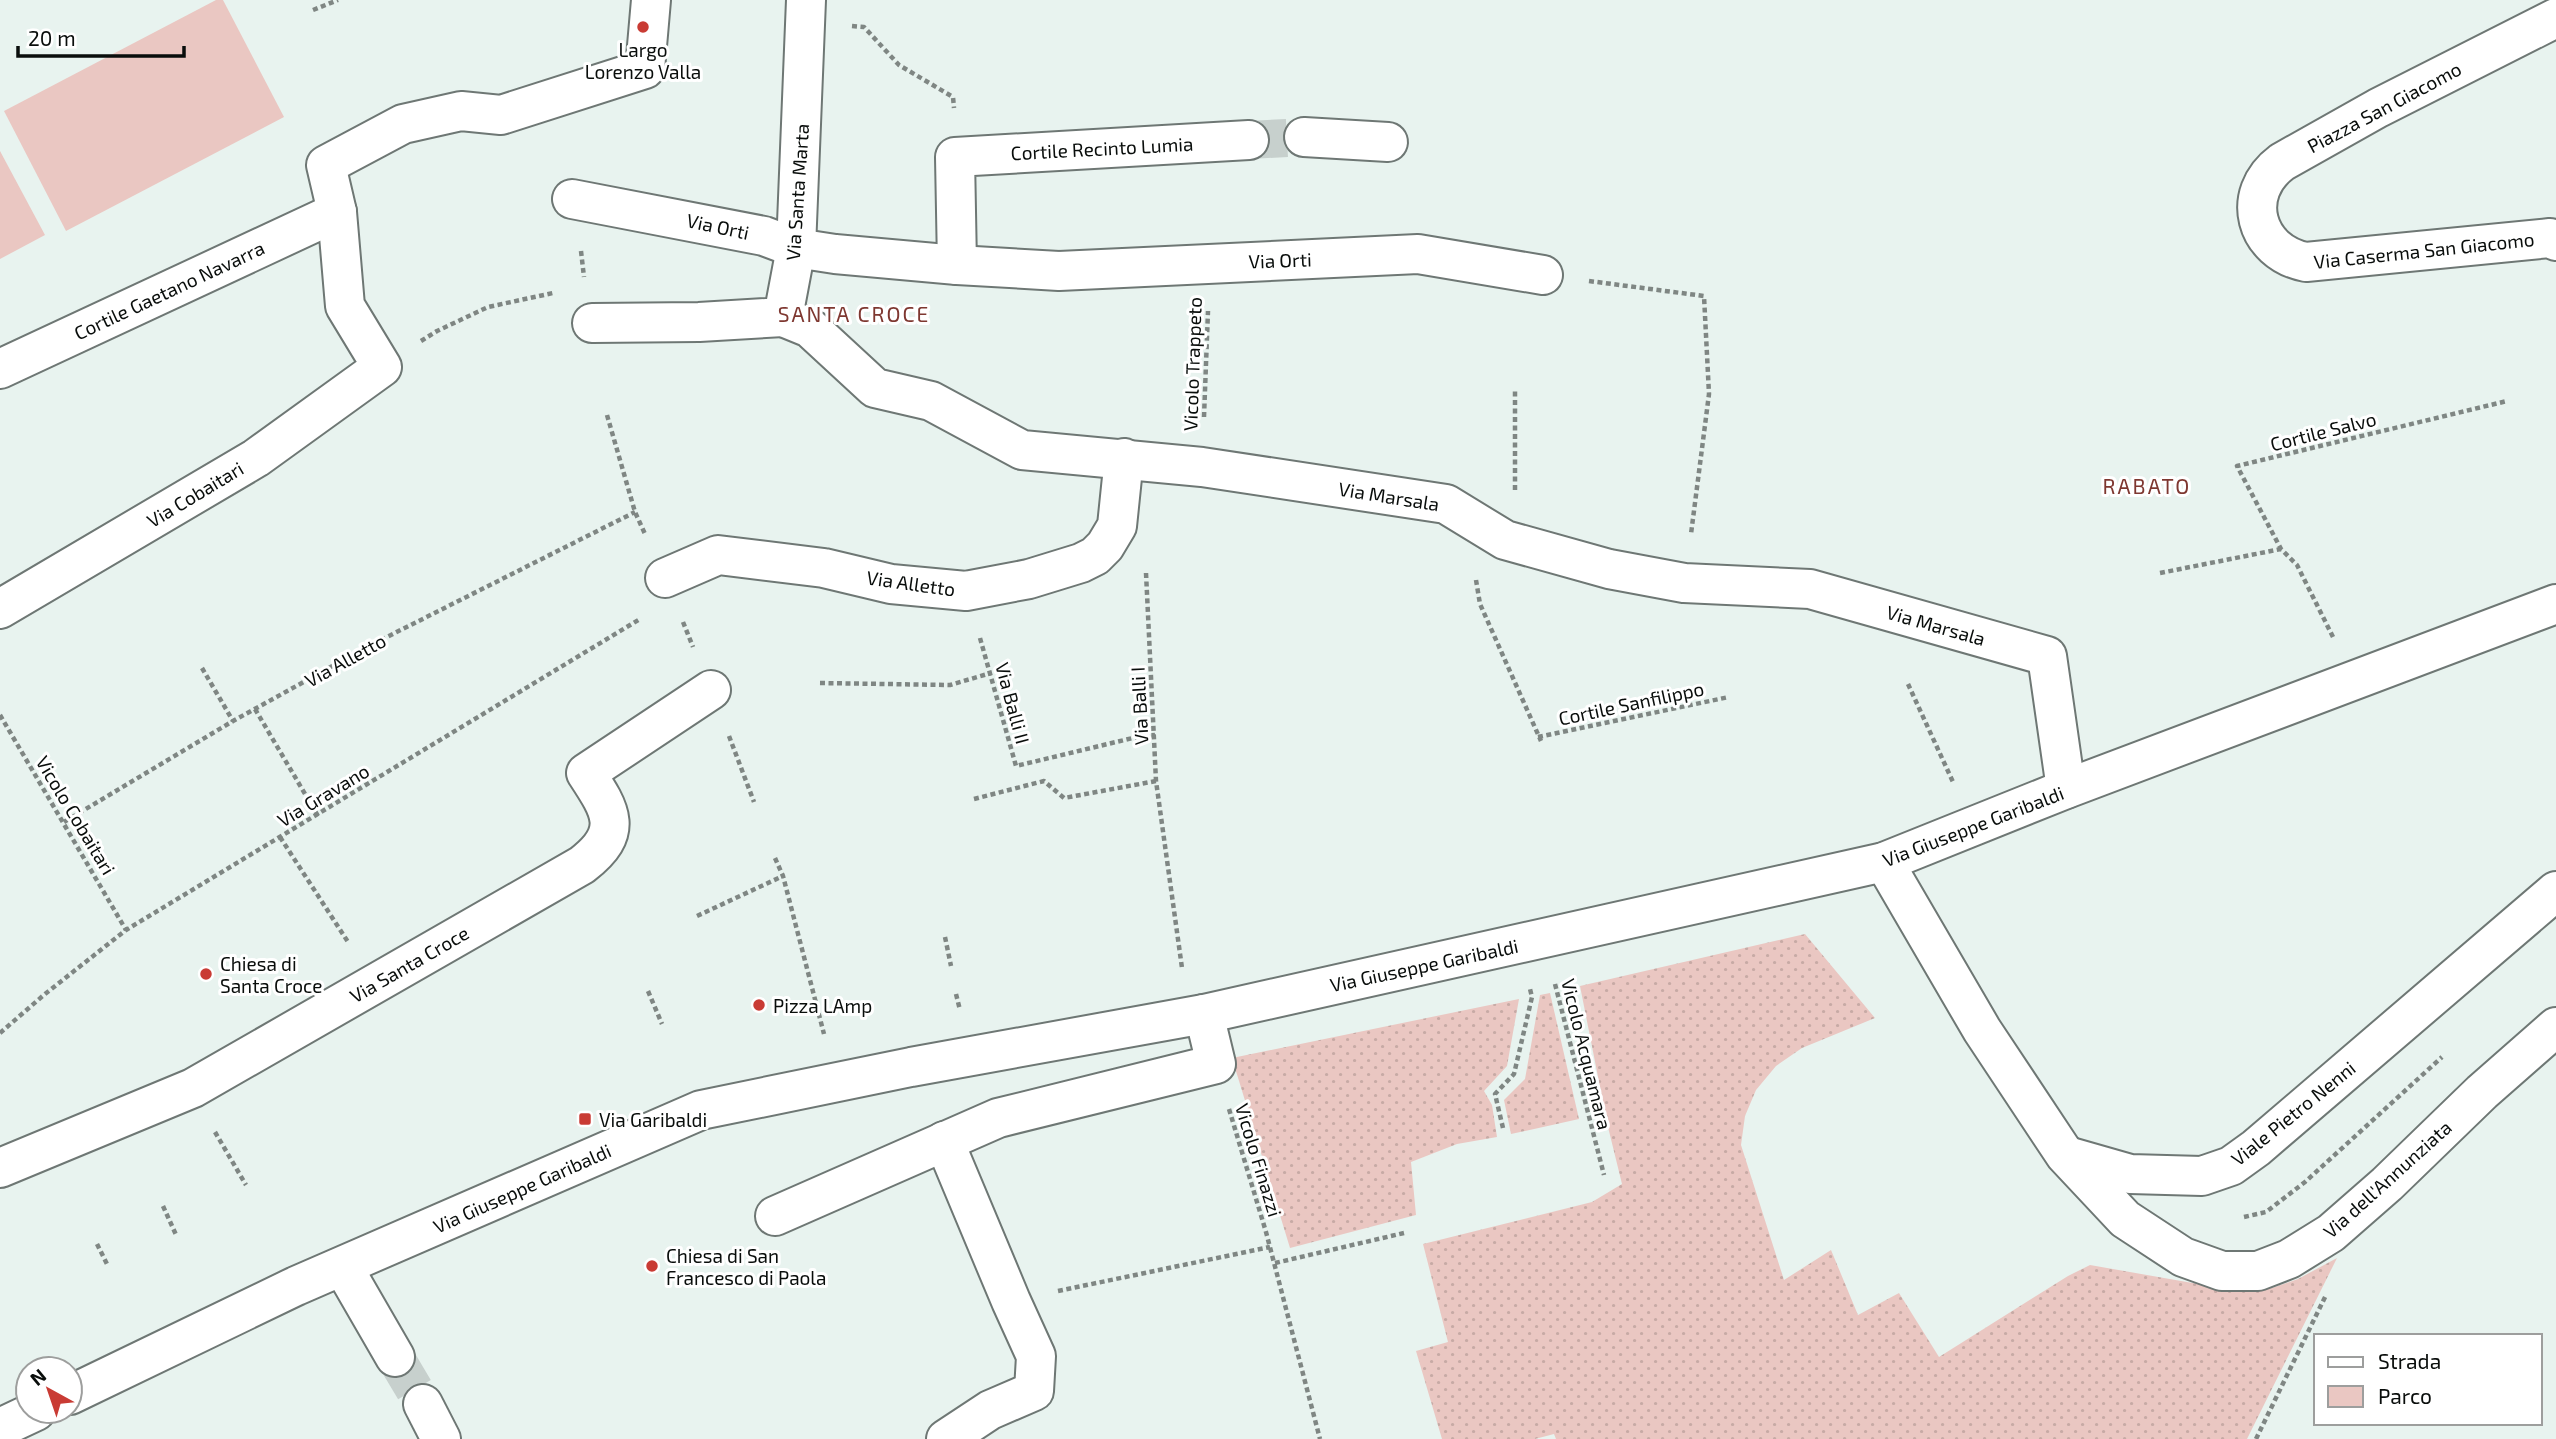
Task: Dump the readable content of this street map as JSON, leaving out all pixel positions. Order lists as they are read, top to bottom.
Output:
{
  "streets": {
    "street": [
      "Piazza San Giacomo",
      "Cortile Recinto Lumia",
      "Via Santa Marta",
      "Via Orti",
      "Via Caserma San Giacomo",
      "Cortile Gaetano Navarra",
      "Via Cobaitari",
      "Via Marsala",
      "Via Alletto",
      "Via Giuseppe Garibaldi",
      "Via Santa Croce",
      "Viale Pietro Nenni",
      "Via dell'Annunziata"
    ],
    "path": [
      "Vicolo Trappeto",
      "Cortile Salvo",
      "Via Balli II",
      "Cortile Sanfilippo",
      "Via Balli I",
      "Via Gravano",
      "Vicolo Cobaitari",
      "Vicolo Acquamara",
      "Vicolo Finazzi"
    ]
  },
  "crossings": [
    ["Piazza San Giacomo", "Via Caserma San Giacomo"],
    ["Cortile Recinto Lumia", "Via Orti"],
    ["Via Santa Marta", "Via Orti"],
    ["Via Santa Marta", "Via Marsala"],
    ["Via Orti", "Vicolo Trappeto"],
    ["Vicolo Trappeto", "Via Marsala"],
    ["Cortile Salvo", "Via Giuseppe Garibaldi"],
    ["Via Marsala", "Via Alletto"],
    ["Via Marsala", "Via Giuseppe Garibaldi"],
    ["Via Alletto", "Via Balli II"],
    ["Via Alletto", "Vicolo Cobaitari"],
    ["Via Balli II", "Via Balli I"],
    ["Via Gravano", "Vicolo Cobaitari"],
    ["Via Giuseppe Garibaldi", "Vicolo Acquamara"],
    ["Viale Pietro Nenni", "Via dell'Annunziata"]
  ],
  "districts": ["SANTA CROCE", "RABATO"],
  "places": {
    "other": [
      "Largo Lorenzo Valla",
      "Chiesa di Santa Croce",
      "Pizza LAmp",
      "Chiesa di San Francesco di Paola"
    ],
    "transit": ["Via Garibaldi"]
  },
  "legend": ["Strada", "Parco"],
  "scale_bar": "20 m",
  "north": "top left"
}
